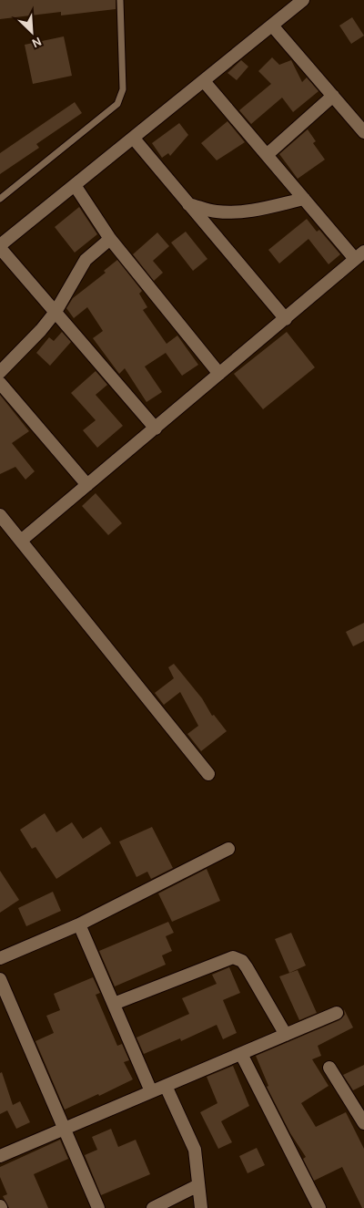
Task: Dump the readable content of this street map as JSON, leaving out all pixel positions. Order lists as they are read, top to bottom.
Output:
{
  "north": "bottom right"
}
